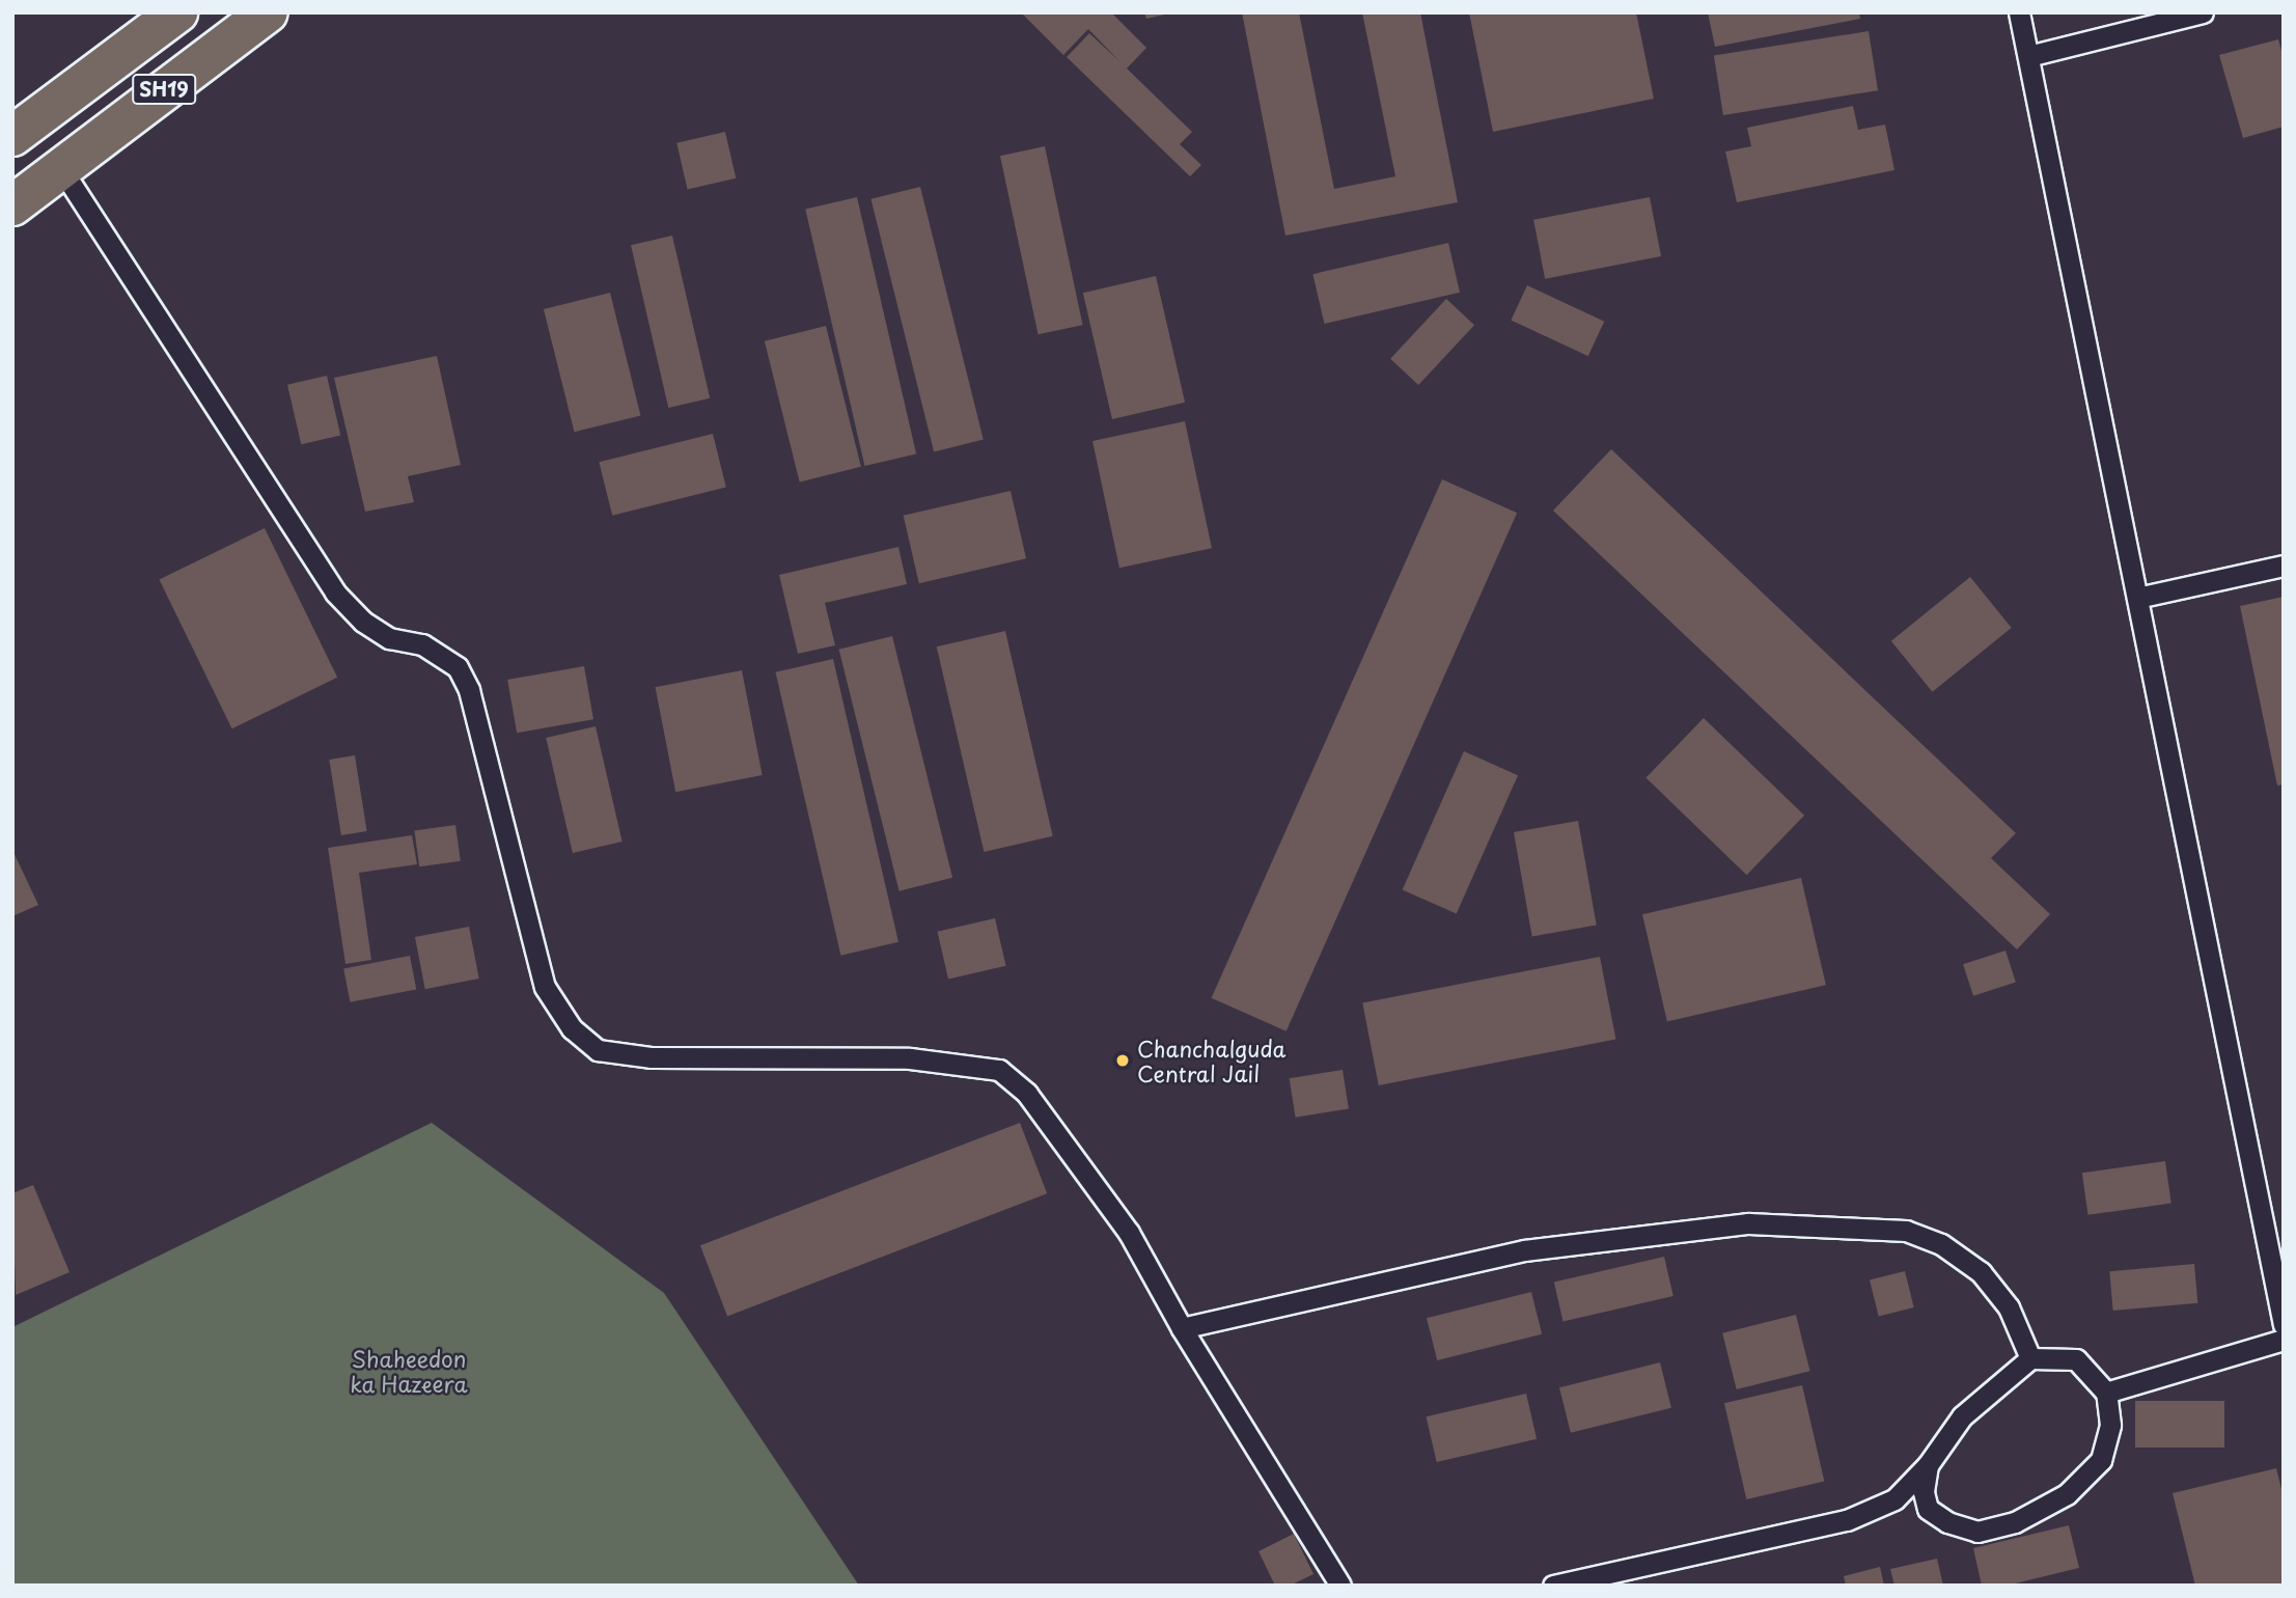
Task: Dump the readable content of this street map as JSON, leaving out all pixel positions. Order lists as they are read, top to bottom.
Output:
{
  "streets": {
    "main road": ["SH19"]
  },
  "parks": ["Shaheedon ka Hazeera"],
  "places": ["Chanchalguda Central Jail"]
}
